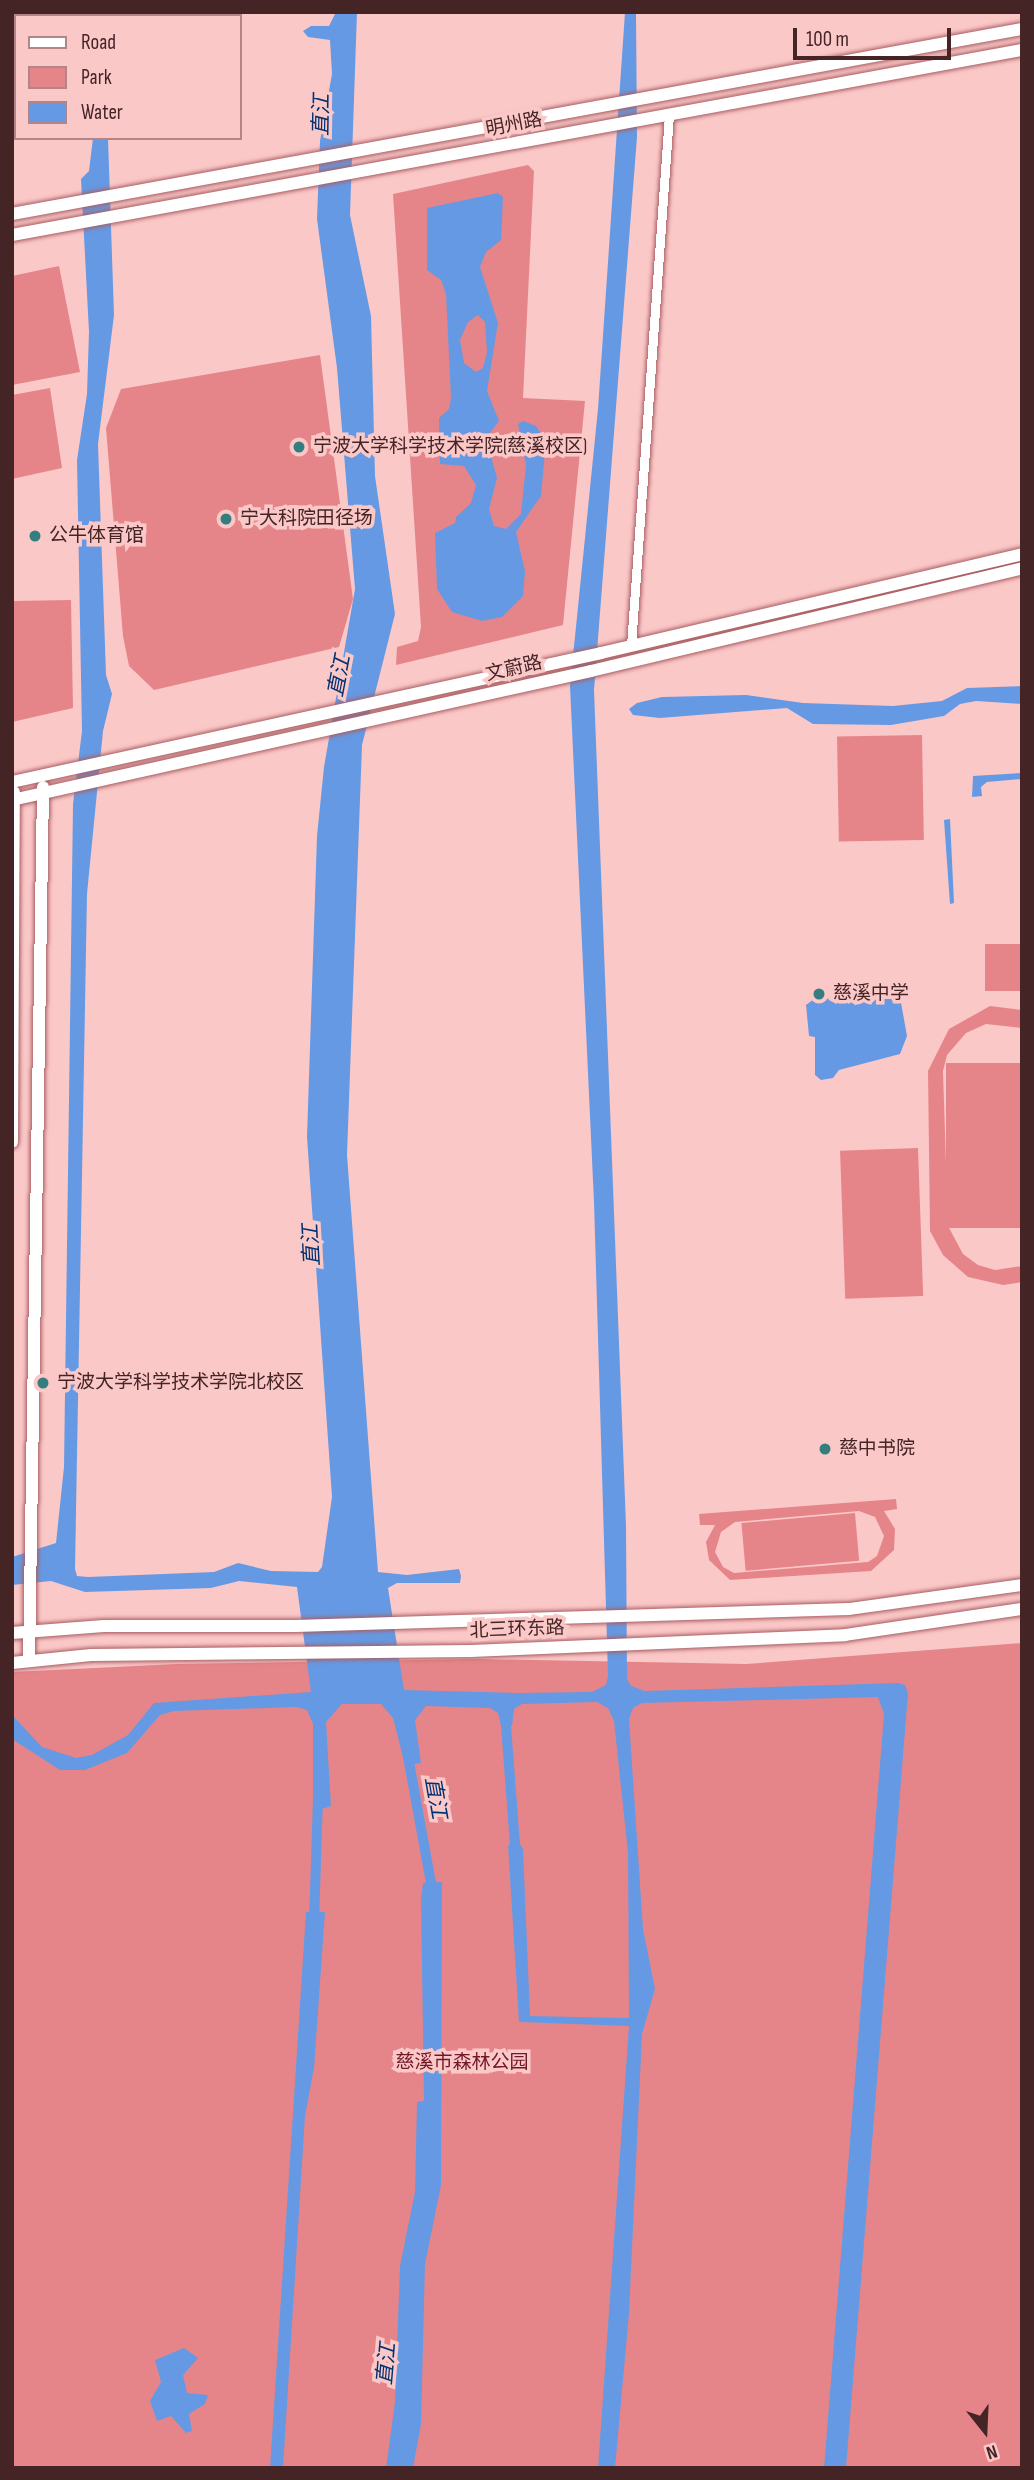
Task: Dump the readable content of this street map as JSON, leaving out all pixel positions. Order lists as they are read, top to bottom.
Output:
{
  "streets": {
    "main road": ["明州路", "文蔚路", "北三环东路"]
  },
  "water": ["直江"],
  "parks": ["慈溪市森林公园"],
  "places": [
    "宁波大学科学技术学院(慈溪校区)",
    "宁大科院田径场",
    "公牛体育馆",
    "慈溪中学",
    "宁波大学科学技术学院北校区",
    "慈中书院"
  ],
  "legend": ["Road", "Park", "Water"],
  "scale_bar": "100 m",
  "north": "bottom"
}
